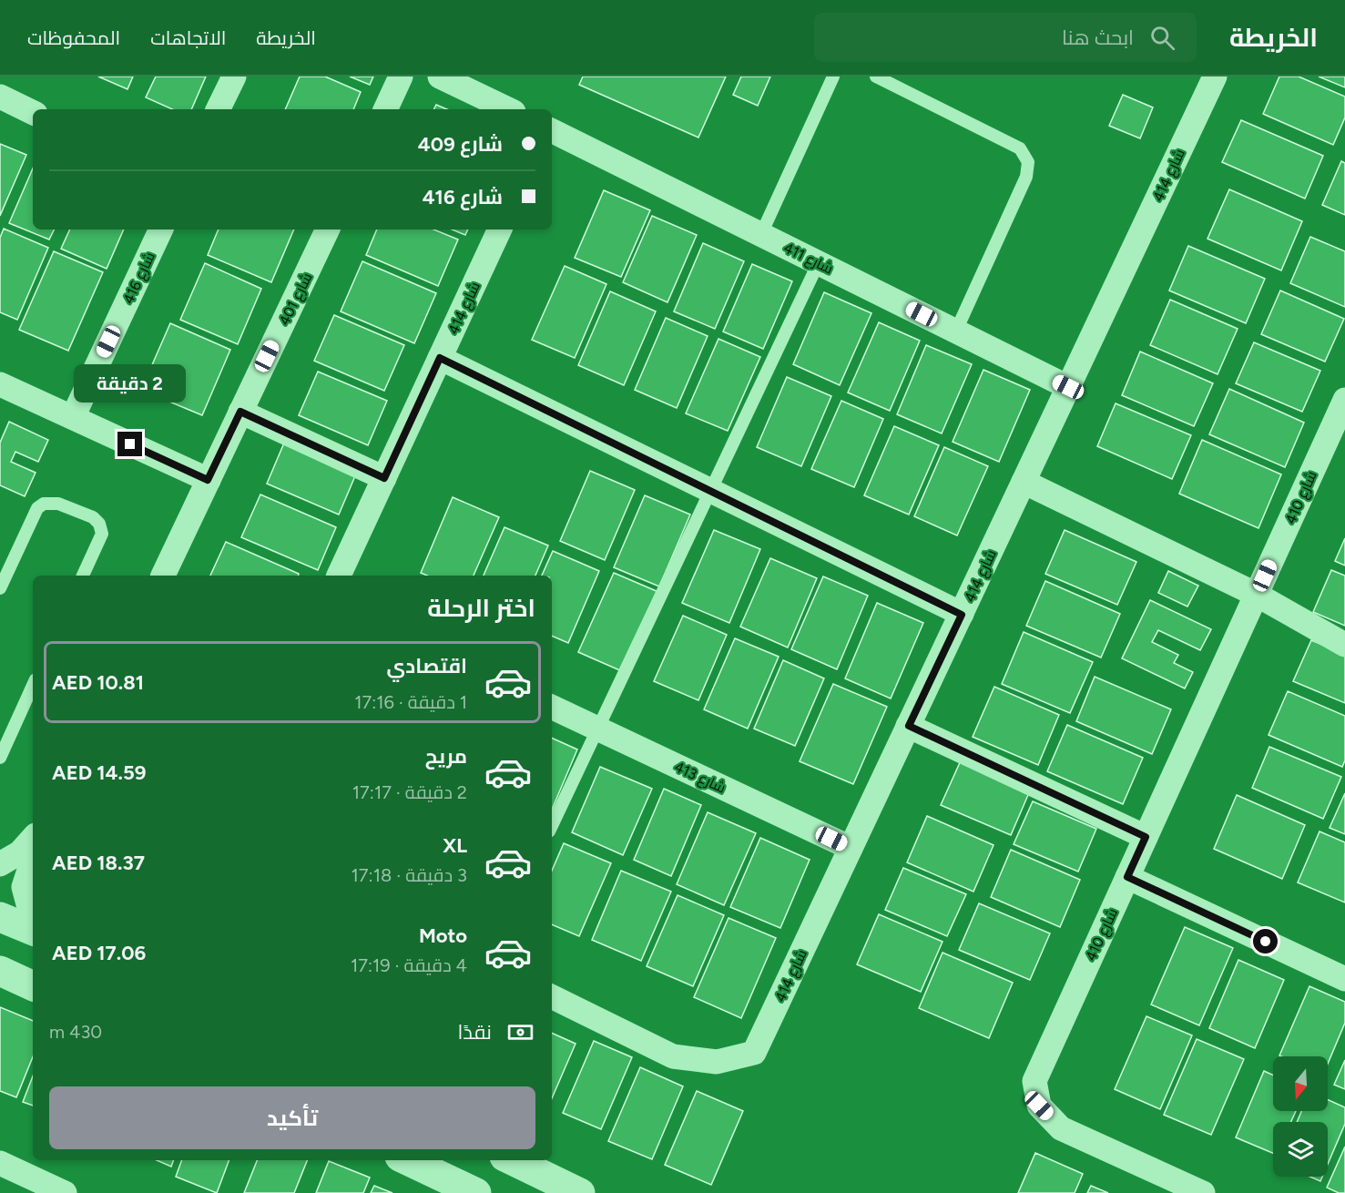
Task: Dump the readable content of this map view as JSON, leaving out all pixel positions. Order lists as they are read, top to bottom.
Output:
{
  "streets": {
    "street": [
      "شارع 414",
      "شارع 411",
      "شارع 416",
      "شارع 401",
      "شارع 410",
      "شارع 413"
    ]
  },
  "crossings": [
    ["شارع 414", "شارع 411"],
    ["شارع 414", "شارع 413"]
  ],
  "north": "bottom",
  "page": {
    "header": "الخريطة",
    "search": "ابحث هنا",
    "nav": ["الخريطة", "الاتجاهات", "المحفوظات"],
    "banner": ["شارع 409", "شارع 416"],
    "bubble": "2 دقيقة",
    "heading": "اختر الرحلة",
    "list": [
      {
        "name": "اقتصادي",
        "note": "1 دقيقة · 17:16",
        "value": "AED 10.81"
      },
      {
        "name": "مريح",
        "note": "2 دقيقة · 17:17",
        "value": "AED 14.59"
      },
      {
        "name": "XL",
        "note": "3 دقيقة · 17:18",
        "value": "AED 18.37"
      },
      {
        "name": "Moto",
        "note": "4 دقيقة · 17:19",
        "value": "AED 17.06"
      }
    ],
    "pay": ["نقدًا", "430 m"],
    "buttons": "تأكيد"
  }
}
